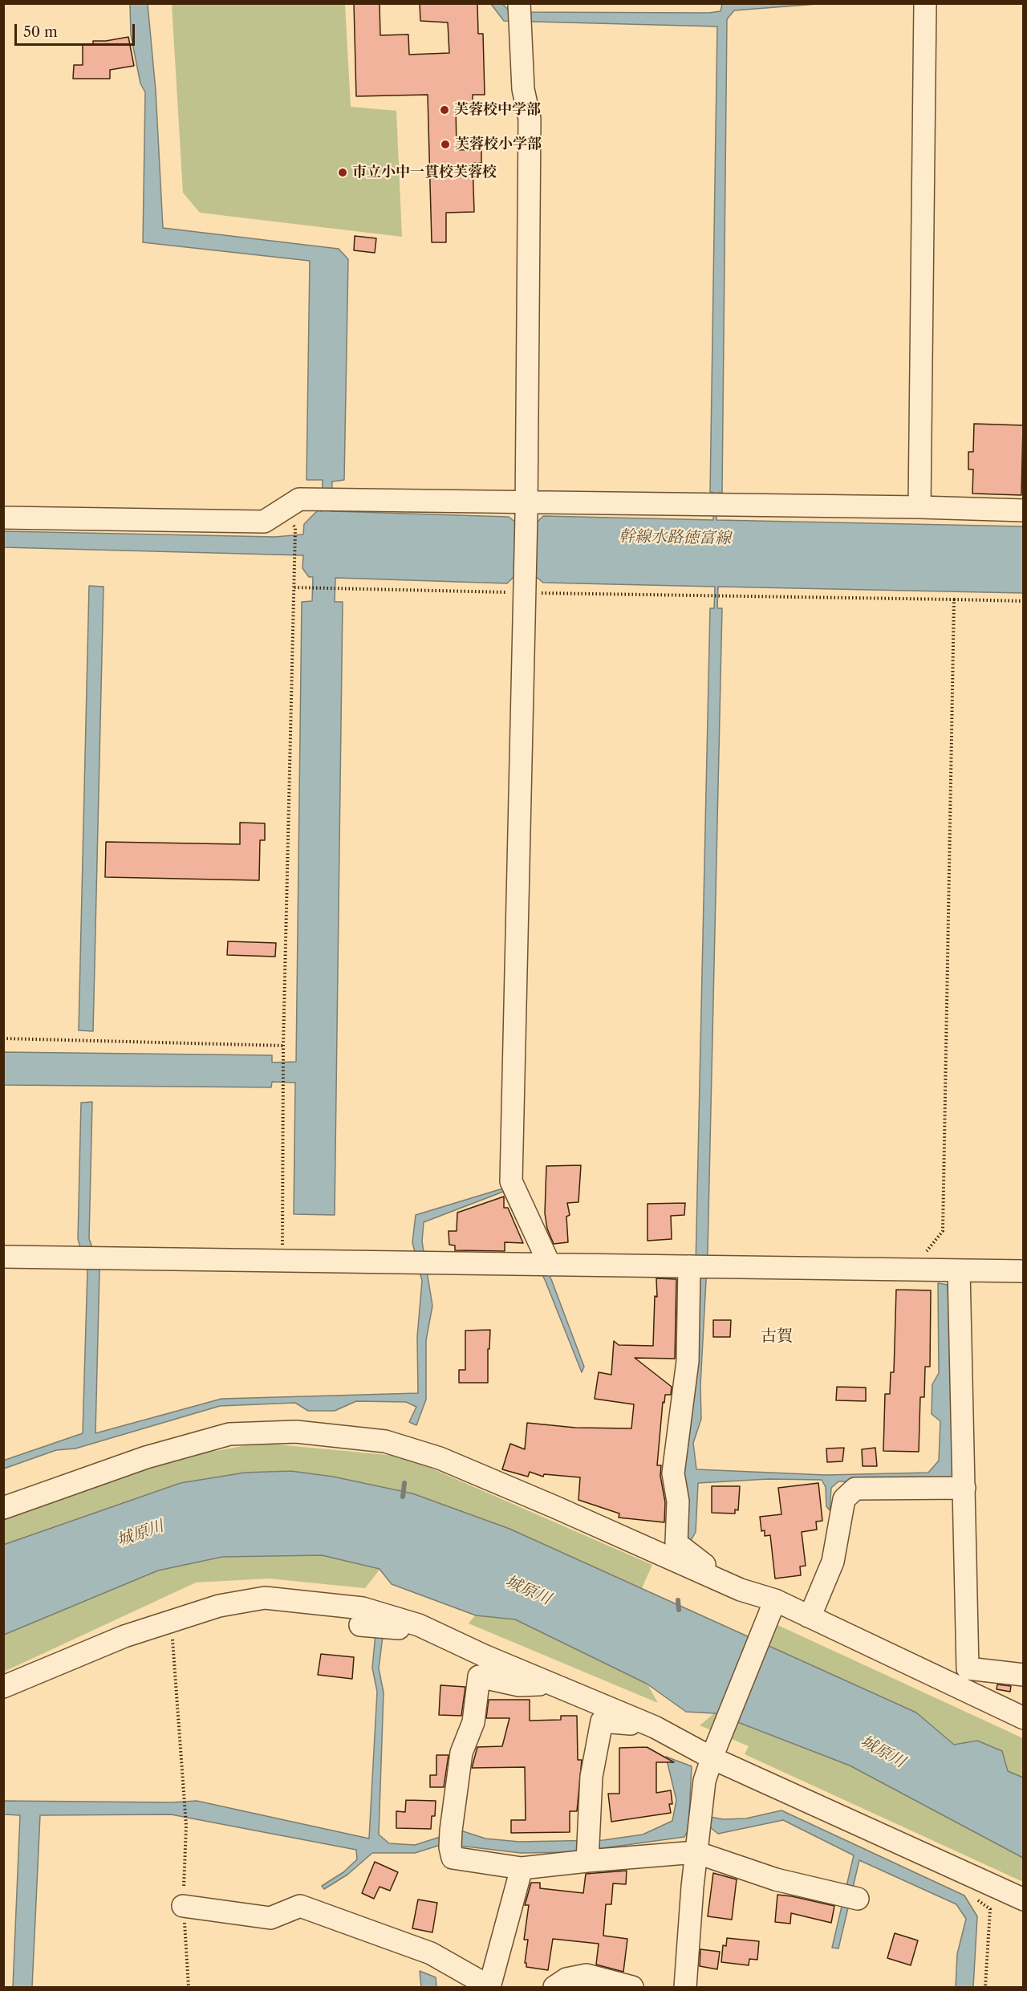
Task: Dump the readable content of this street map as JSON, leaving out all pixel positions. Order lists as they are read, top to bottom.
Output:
{
  "districts": ["古賀"],
  "water": ["幹線水路徳富線", "城原川"],
  "places": ["芙蓉校中学部", "芙蓉校小学部", "市立小中一貫校芙蓉校"],
  "scale_bar": "50 m"
}
